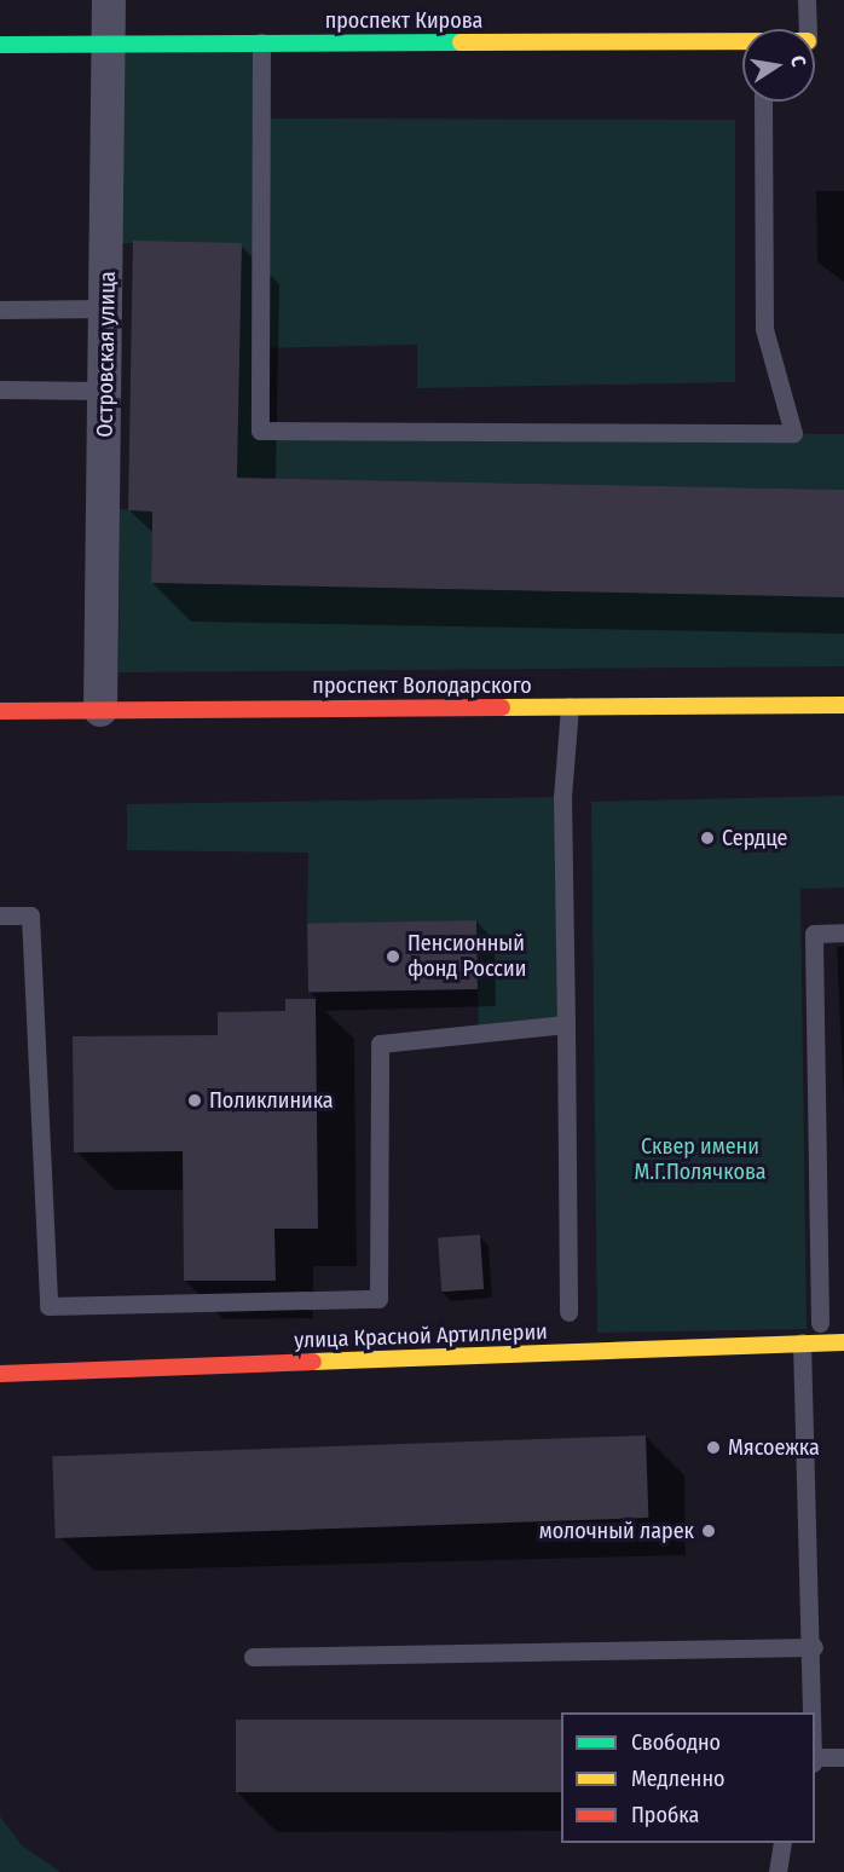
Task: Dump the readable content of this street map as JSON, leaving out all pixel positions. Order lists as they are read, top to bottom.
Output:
{
  "streets": {
    "street": [
      "проспект Кирова",
      "Островская улица",
      "проспект Володарского",
      "улица Красной Артиллерии"
    ]
  },
  "crossings": [
    ["проспект Кирова", "Островская улица"],
    ["Островская улица", "проспект Володарского"]
  ],
  "parks": ["Сквер имени М.Г.Полячкова"],
  "places": [
    "Сердце",
    "Пенсионный фонд России",
    "Поликлиника",
    "Мясоежка",
    "молочный ларек"
  ],
  "legend": ["Свободно", "Медленно", "Пробка"],
  "north": "right"
}
